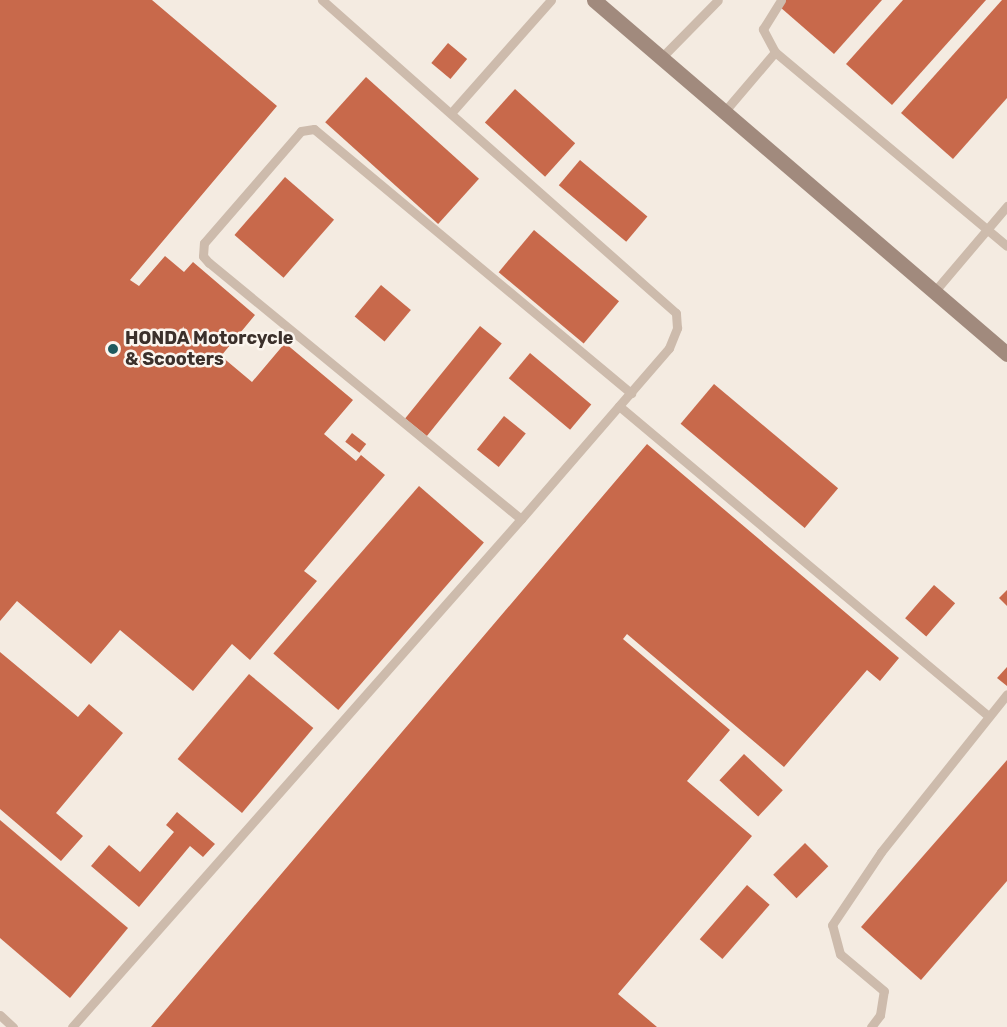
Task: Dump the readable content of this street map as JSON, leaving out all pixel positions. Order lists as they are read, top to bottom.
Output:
{
  "places": ["HONDA Motorcycle & Scooters"]
}
